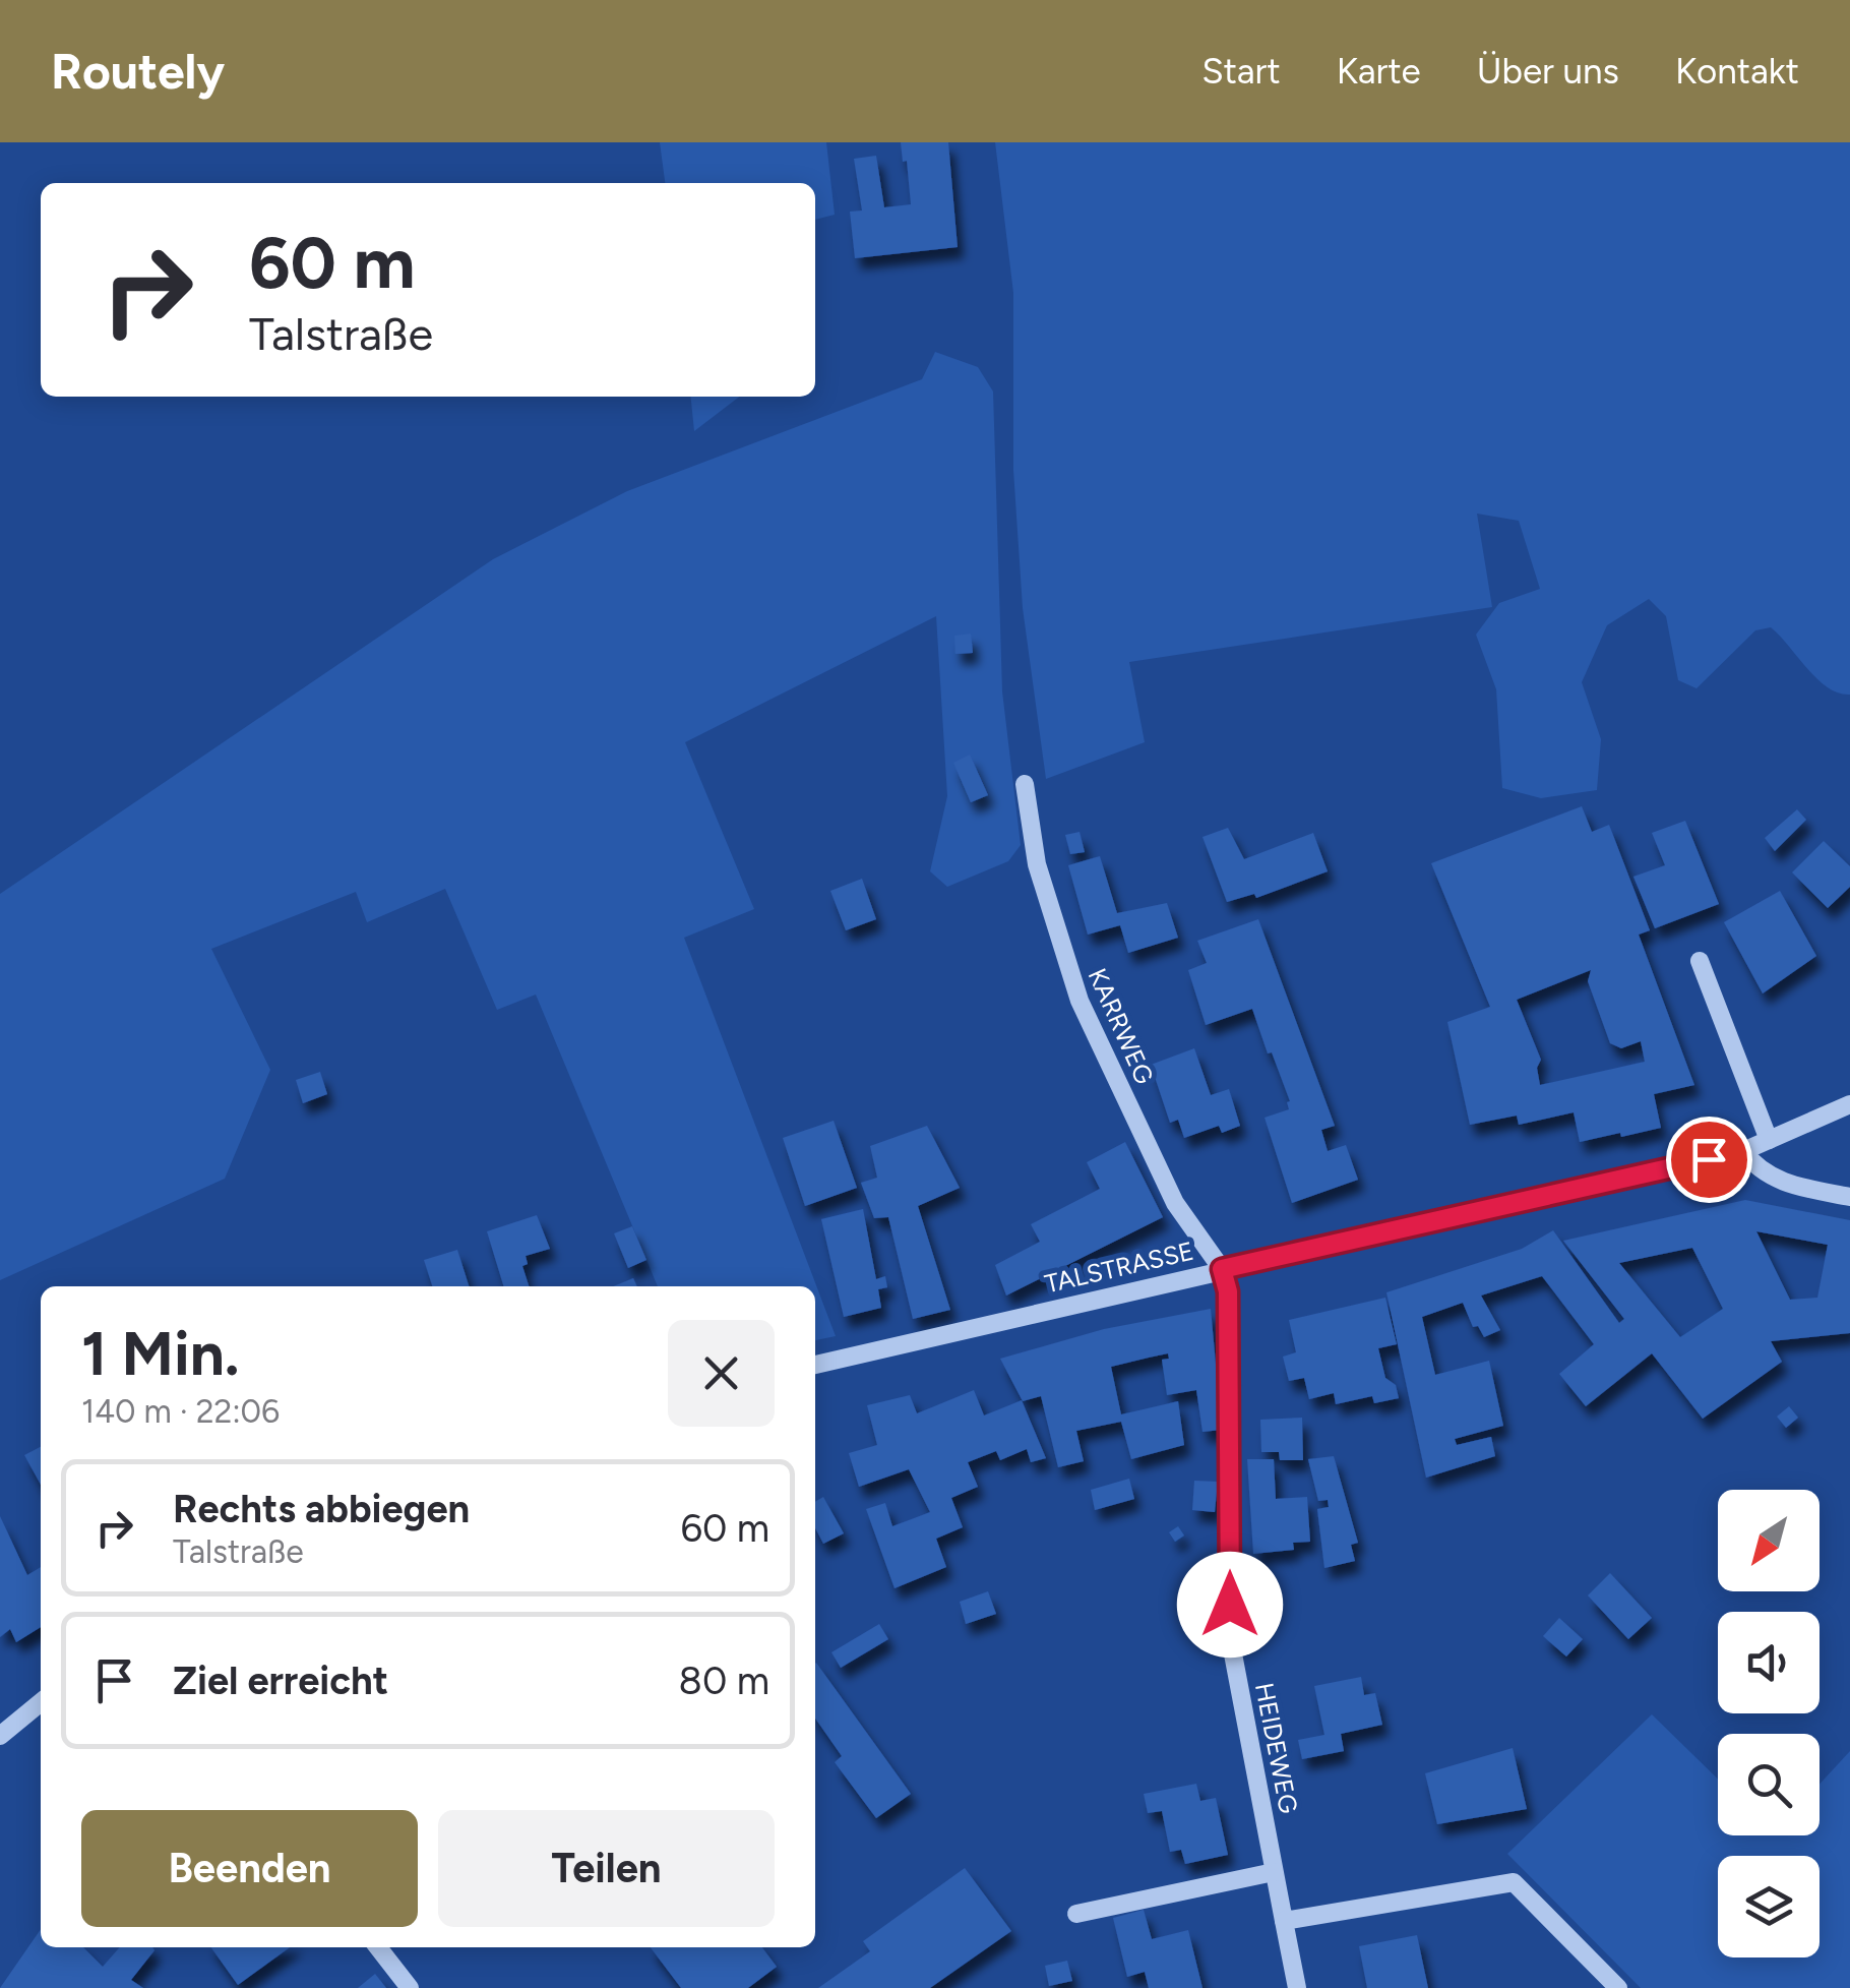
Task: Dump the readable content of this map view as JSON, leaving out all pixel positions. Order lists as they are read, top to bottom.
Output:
{
  "streets": {
    "street": ["KARRWEG", "TALSTRASSE", "HEIDEWEG"]
  },
  "crossings": [
    ["KARRWEG", "TALSTRASSE"],
    ["KARRWEG", "HEIDEWEG"],
    ["TALSTRASSE", "HEIDEWEG"]
  ],
  "north": "bottom left",
  "page": {
    "header": "Routely",
    "nav": [
      "Start",
      "Karte",
      "Über uns",
      "Kontakt"
    ],
    "turn": ["60 m", "Talstraße"],
    "heading": ["1 Min.", "140 m · 22:06"],
    "list": [
      {
        "name": "Rechts abbiegen",
        "note": "Talstraße",
        "value": "60 m"
      },
      {
        "name": "Ziel erreicht",
        "value": "80 m"
      }
    ],
    "buttons": ["Beenden", "Teilen"]
  }
}
